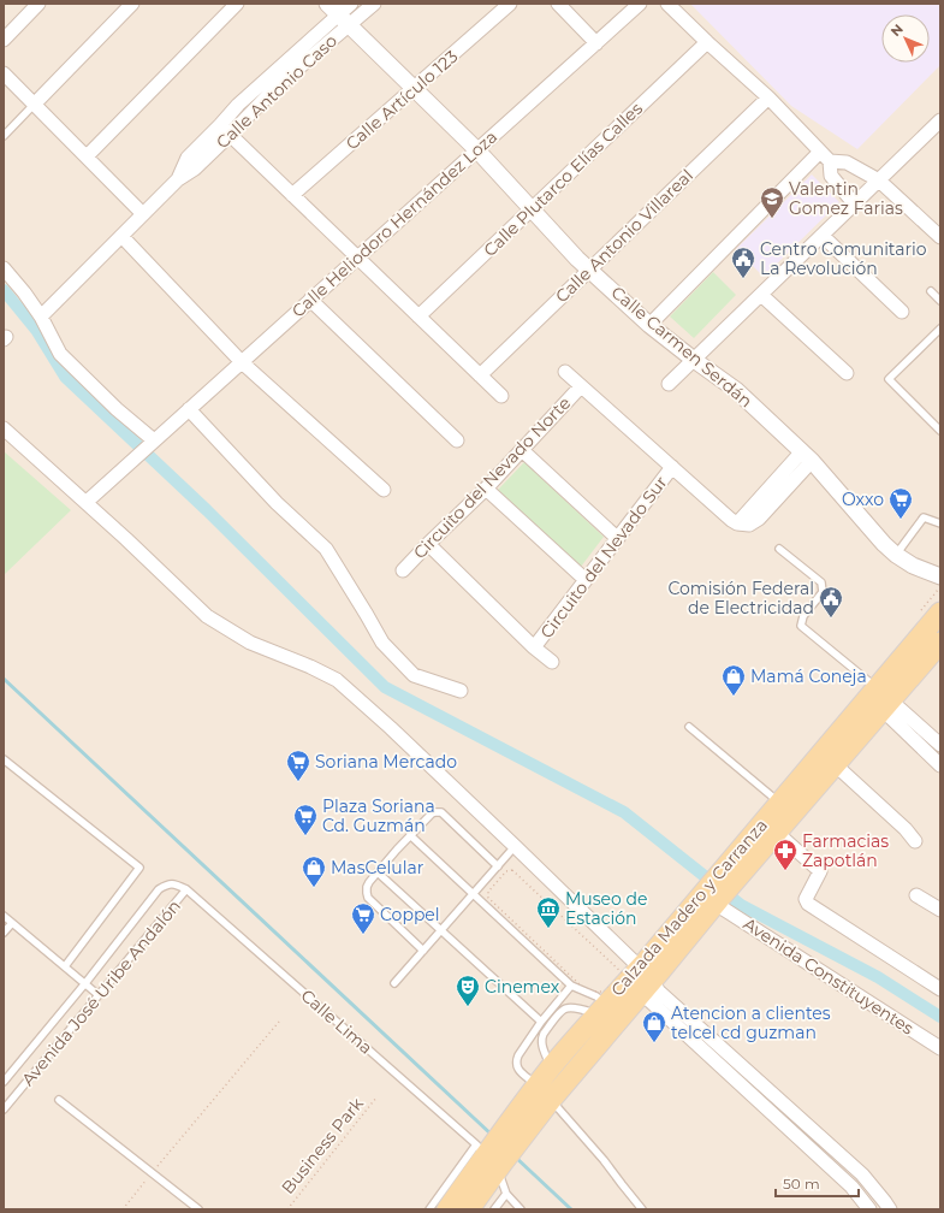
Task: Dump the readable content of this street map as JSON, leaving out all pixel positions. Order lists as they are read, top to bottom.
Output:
{
  "streets": {
    "main road": ["Calzada Madero y Carranza"],
    "street": [
      "Calle Antonio Caso",
      "Calle Artículo 123",
      "Calle Plutarco Elías Calles",
      "Calle Heliodoro Hernández Loza",
      "Calle Antonio Villareal",
      "Calle Carmen Serdán",
      "Circuito del Nevado Norte",
      "Circuito del Nevado Sur",
      "Avenida Constituyentes"
    ],
    "lane": ["Avenida José Uribe Andalón", "Calle Lima"],
    "path": ["Business Park"]
  },
  "crossings": [
    ["Calle Antonio Caso", "Calle Carmen Serdán"],
    ["Calle Artículo 123", "Calle Carmen Serdán"],
    ["Calle Plutarco Elías Calles", "Calle Carmen Serdán"],
    ["Calle Heliodoro Hernández Loza", "Calle Carmen Serdán"],
    ["Calle Antonio Villareal", "Calle Carmen Serdán"],
    ["Calzada Madero y Carranza", "Avenida Constituyentes"],
    ["Calzada Madero y Carranza", "Calle Lima"],
    ["Avenida José Uribe Andalón", "Calle Lima"]
  ],
  "places": {
    "school or university": ["Valentin Gomez Farias"],
    "public building": ["Centro Comunitario La Revolución", "Comisión Federal de Electricidad"],
    "supermarket": [
      "Oxxo",
      "Soriana Mercado",
      "Plaza Soriana Cd. Guzmán",
      "Coppel"
    ],
    "shop": ["Mamá Coneja", "MasCelular", "Atencion a clientes telcel cd guzman"],
    "pharmacy": ["Farmacias Zapotlán"],
    "museum": ["Museo de Estación"],
    "theatre": ["Cinemex"]
  },
  "scale_bar": "50 m",
  "north": "top left"
}
